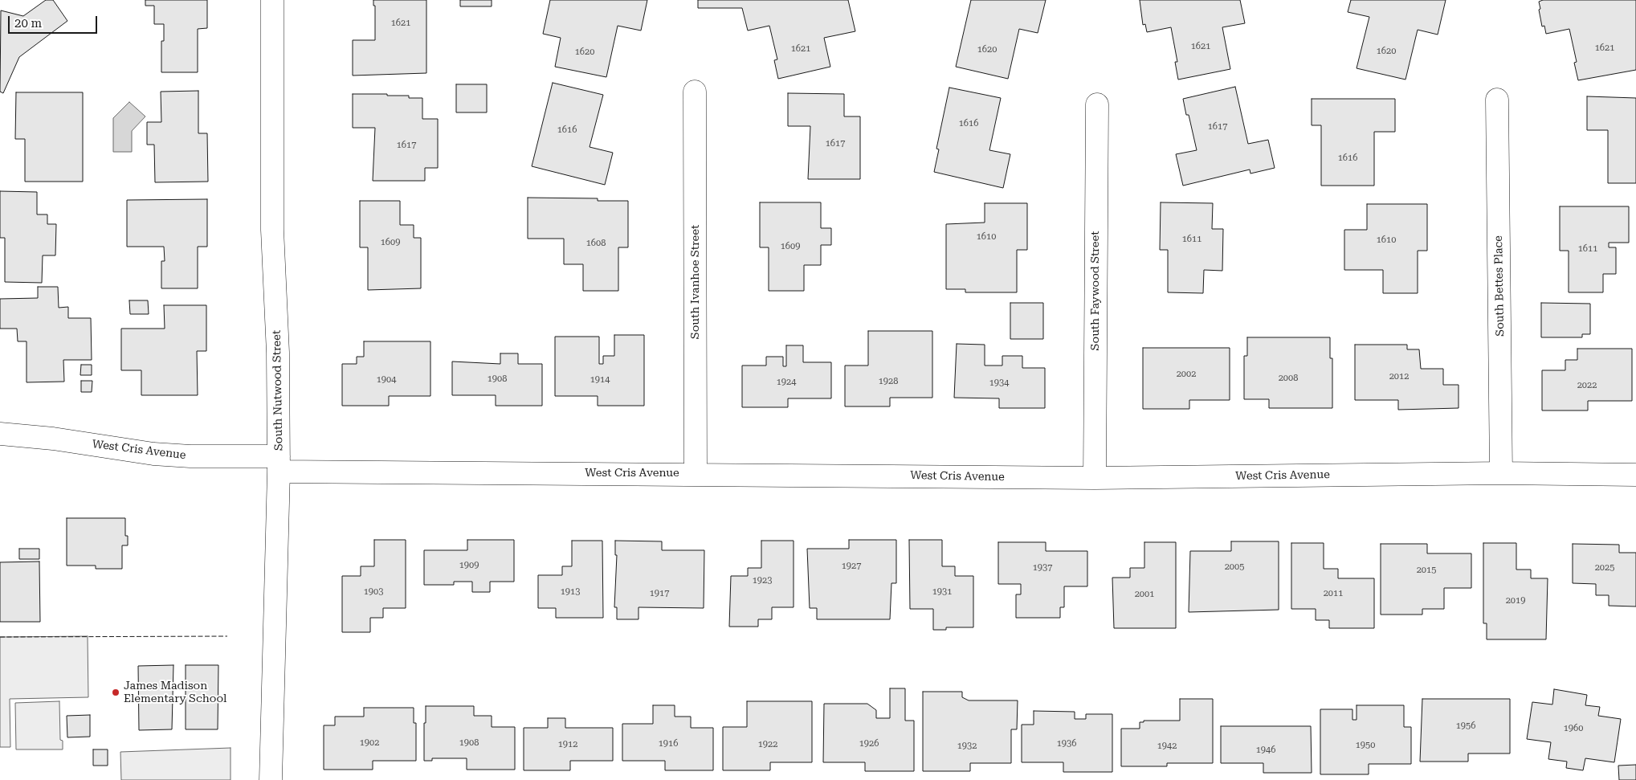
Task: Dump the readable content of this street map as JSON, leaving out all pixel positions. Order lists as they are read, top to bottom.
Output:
{
  "streets": {
    "street": [
      "South Ivanhoe Street",
      "South Bettes Place",
      "South Faywood Street",
      "South Nutwood Street",
      "West Cris Avenue"
    ]
  },
  "crossings": [
    ["South Ivanhoe Street", "West Cris Avenue"],
    ["South Bettes Place", "West Cris Avenue"],
    ["South Faywood Street", "West Cris Avenue"],
    ["South Nutwood Street", "West Cris Avenue"]
  ],
  "places": ["James Madison Elementary School"],
  "house_numbers": [
    "1621",
    "1621",
    "1621",
    "1621",
    "1620",
    "1620",
    "1620",
    "1616",
    "1617",
    "1616",
    "1617",
    "1617",
    "1616",
    "1610",
    "1611",
    "1610",
    "1609",
    "1608",
    "1609",
    "1611",
    "2002",
    "2012",
    "2008",
    "1908",
    "1904",
    "1914",
    "1928",
    "1924",
    "1934",
    "2022",
    "1909",
    "1927",
    "2005",
    "1937",
    "2025",
    "2015",
    "1923",
    "1903",
    "1913",
    "1931",
    "1917",
    "2011",
    "2001",
    "2019",
    "1956",
    "1960",
    "1902",
    "1908",
    "1916",
    "1926",
    "1936",
    "1912",
    "1922",
    "1950",
    "1932",
    "1942",
    "1946"
  ],
  "scale_bar": "20 m"
}
